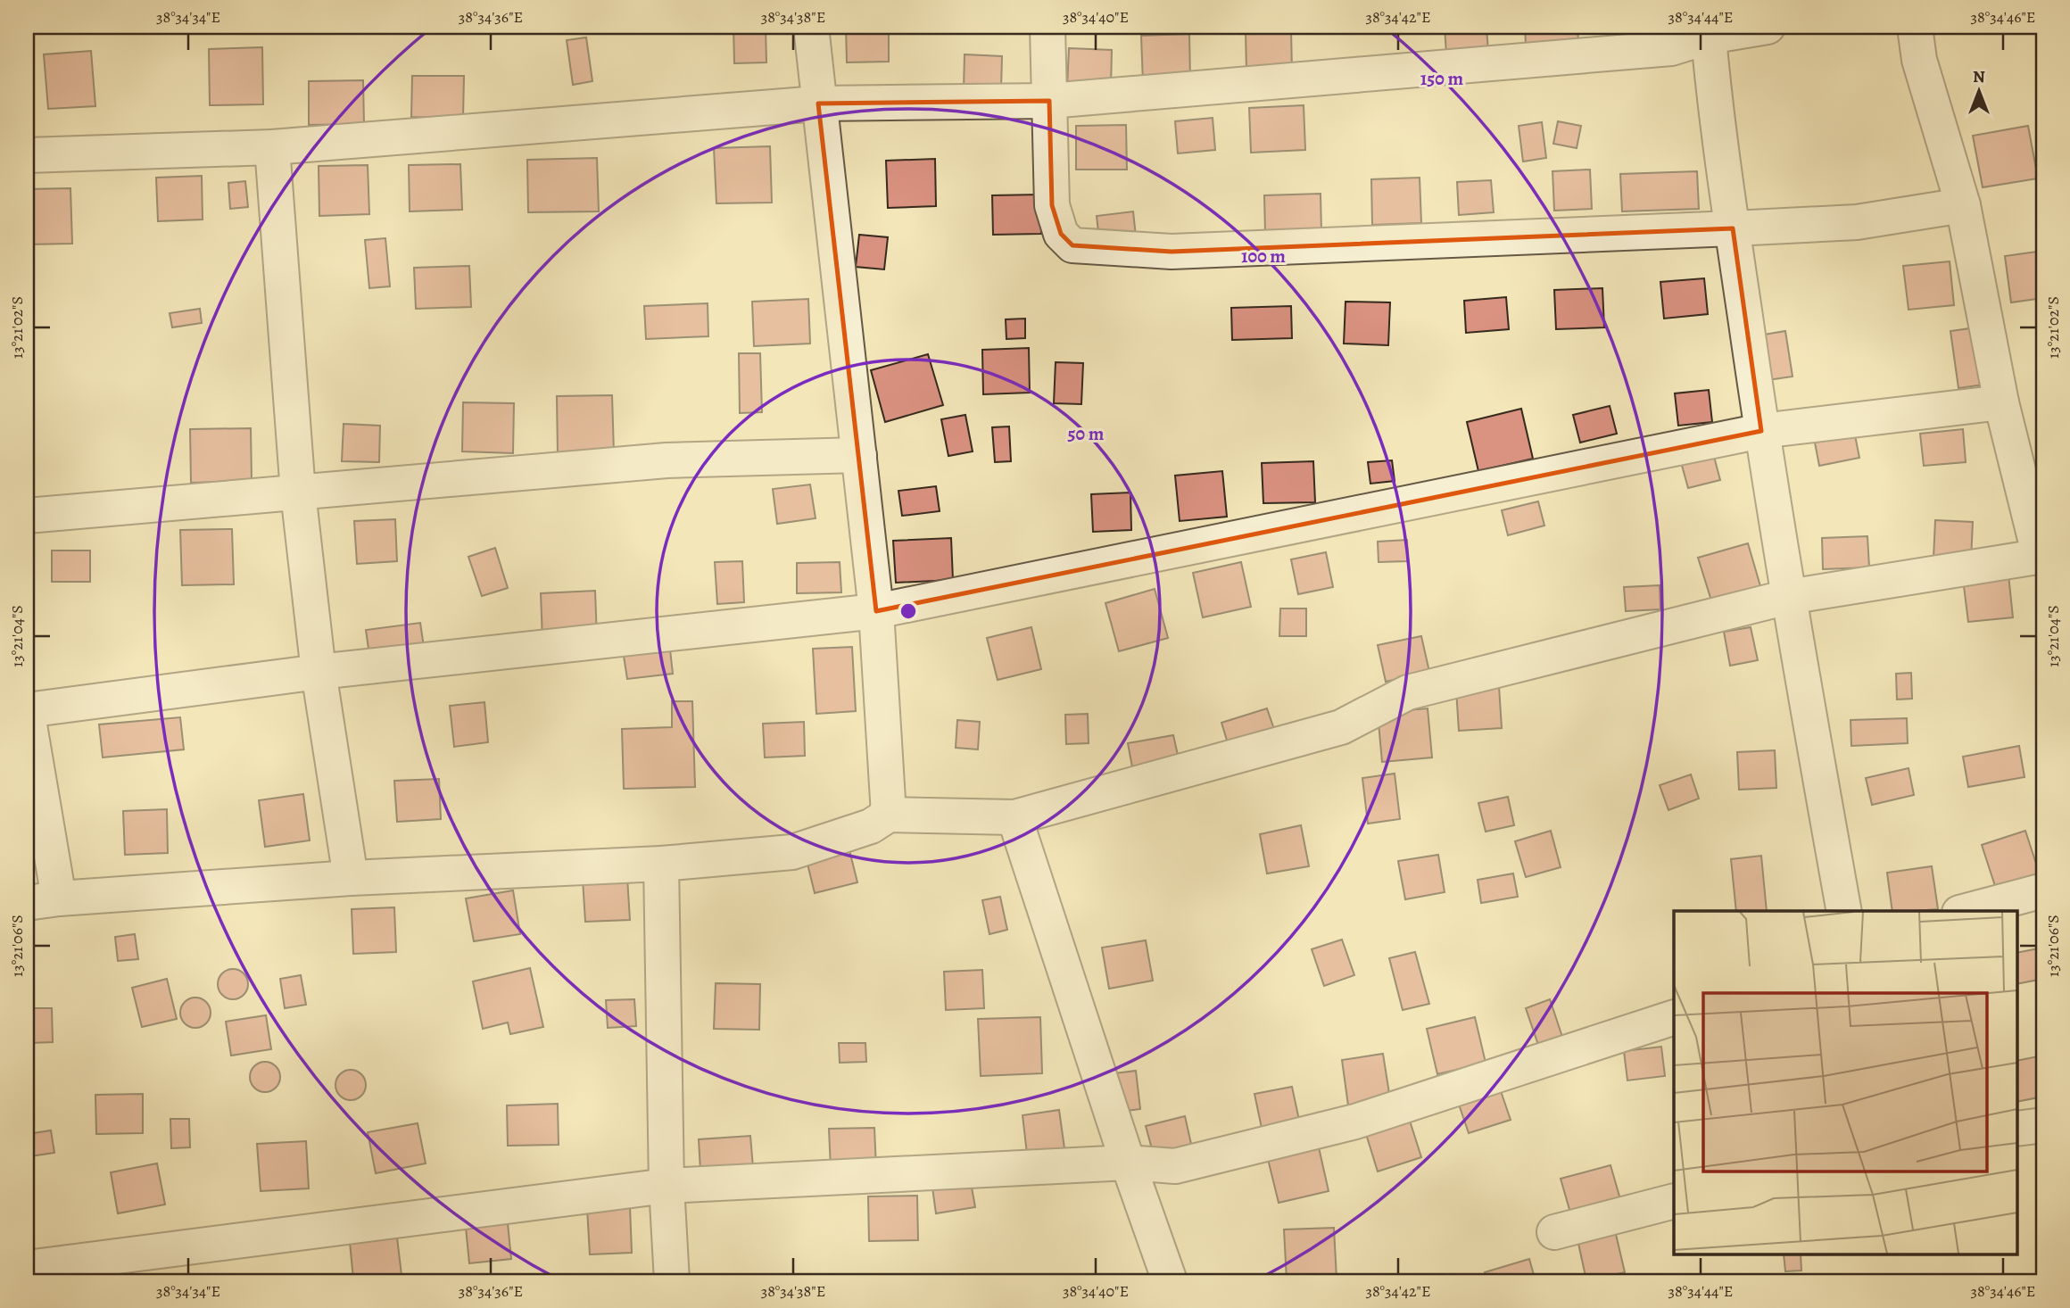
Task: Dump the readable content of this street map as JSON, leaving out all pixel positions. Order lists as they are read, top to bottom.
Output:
{
  "north": "top",
  "coordinates": [
    "38°34'34\"E",
    "38°34'36\"E",
    "38°34'38\"E",
    "38°34'40\"E",
    "38°34'42\"E",
    "38°34'44\"E",
    "38°34'46\"E",
    "13°21'02\"S",
    "13°21'04\"S",
    "13°21'06\"S"
  ],
  "rings": ["150 m", "100 m", "50 m"]
}
